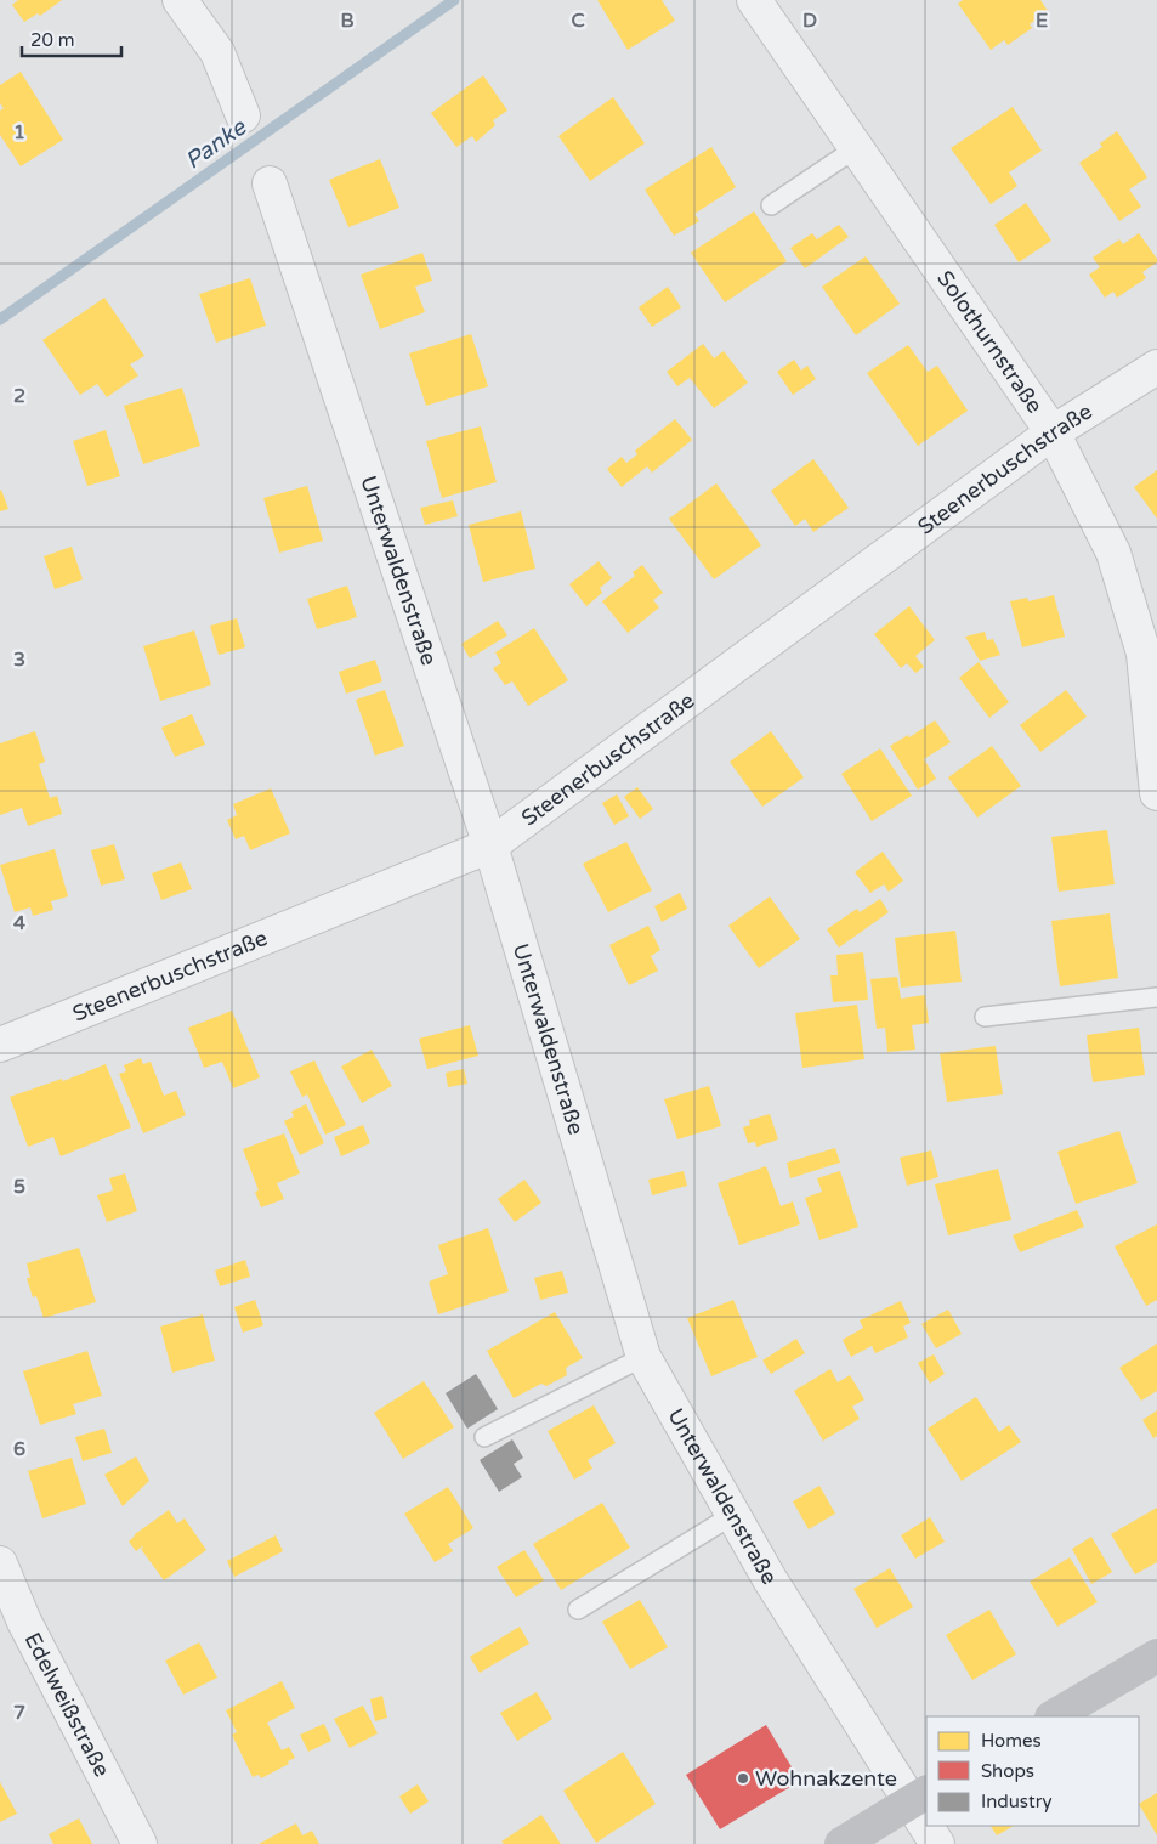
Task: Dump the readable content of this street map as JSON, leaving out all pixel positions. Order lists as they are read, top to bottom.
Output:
{
  "streets": {
    "street": [
      "Solothurnstraße",
      "Steenerbuschstraße",
      "Unterwaldenstraße",
      "Edelweißstraße"
    ]
  },
  "crossings": [
    ["Solothurnstraße", "Steenerbuschstraße"],
    ["Steenerbuschstraße", "Unterwaldenstraße"]
  ],
  "water": ["Panke"],
  "places": ["Wohnakzente"],
  "legend": ["Homes", "Shops", "Industry"],
  "scale_bar": "20 m",
  "grid": {
    "columns": [
      "B",
      "C",
      "D",
      "E"
    ],
    "rows": [
      "1",
      "2",
      "3",
      "4",
      "5",
      "6",
      "7"
    ]
  }
}
